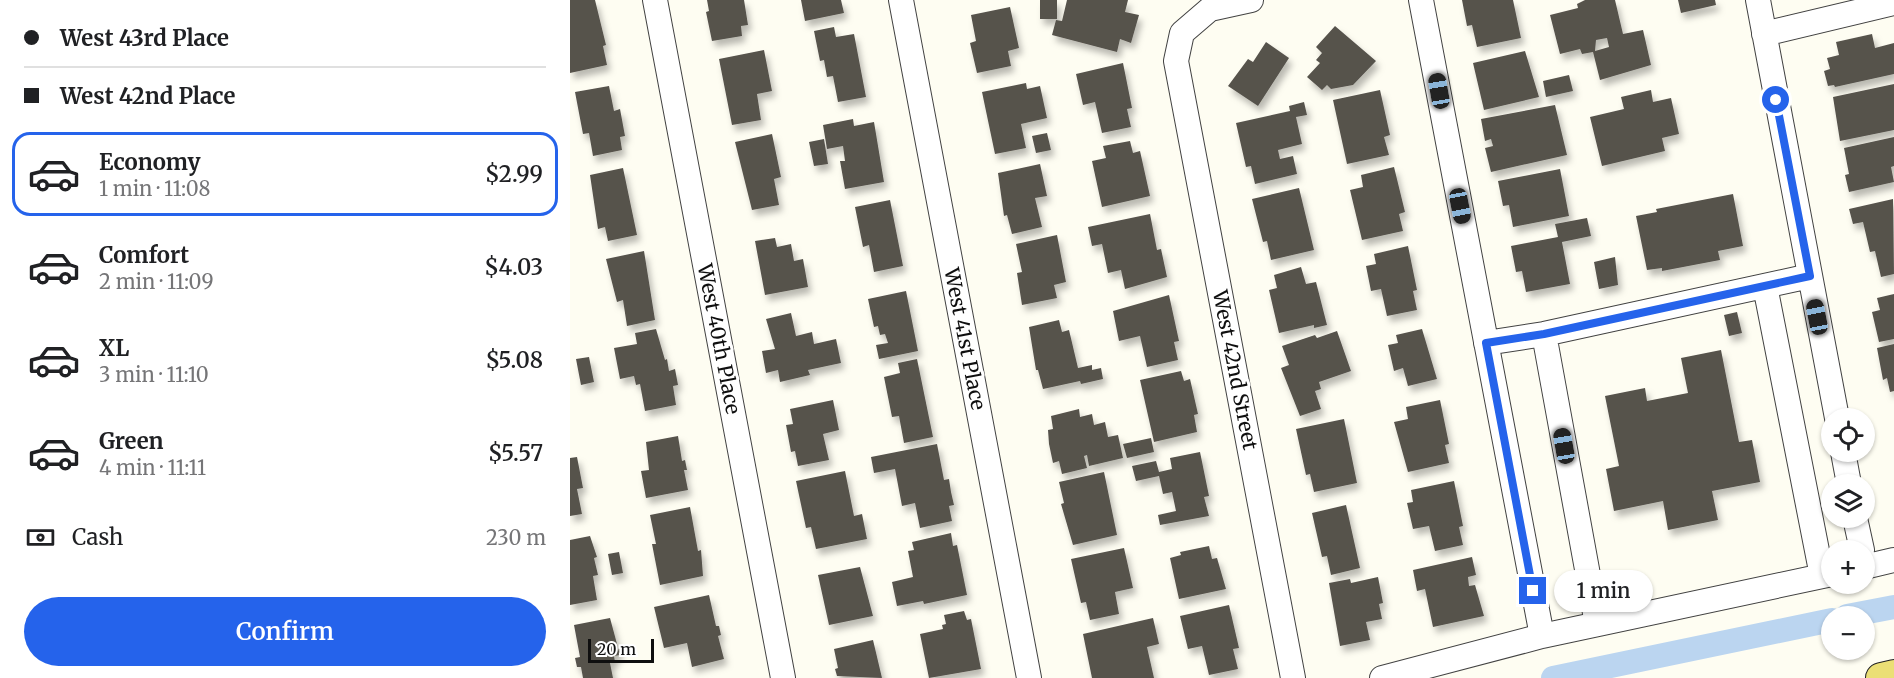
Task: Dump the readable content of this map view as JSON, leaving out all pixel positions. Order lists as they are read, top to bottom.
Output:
{
  "streets": {
    "street": ["West 40th Place", "West 41st Place", "West 42nd Street"]
  },
  "scale_bar": "20 m",
  "page": {
    "banner": ["West 43rd Place", "West 42nd Place"],
    "list": [
      {
        "name": "Economy",
        "note": "1 min · 11:08",
        "value": "$2.99"
      },
      {
        "name": "Comfort",
        "note": "2 min · 11:09",
        "value": "$4.03"
      },
      {
        "name": "XL",
        "note": "3 min · 11:10",
        "value": "$5.08"
      },
      {
        "name": "Green",
        "note": "4 min · 11:11",
        "value": "$5.57"
      }
    ],
    "map_buttons": ["+", "−"],
    "pay": ["Cash", "230 m"],
    "bubble": "1 min",
    "buttons": "Confirm",
    "scale": "20 m"
  }
}
